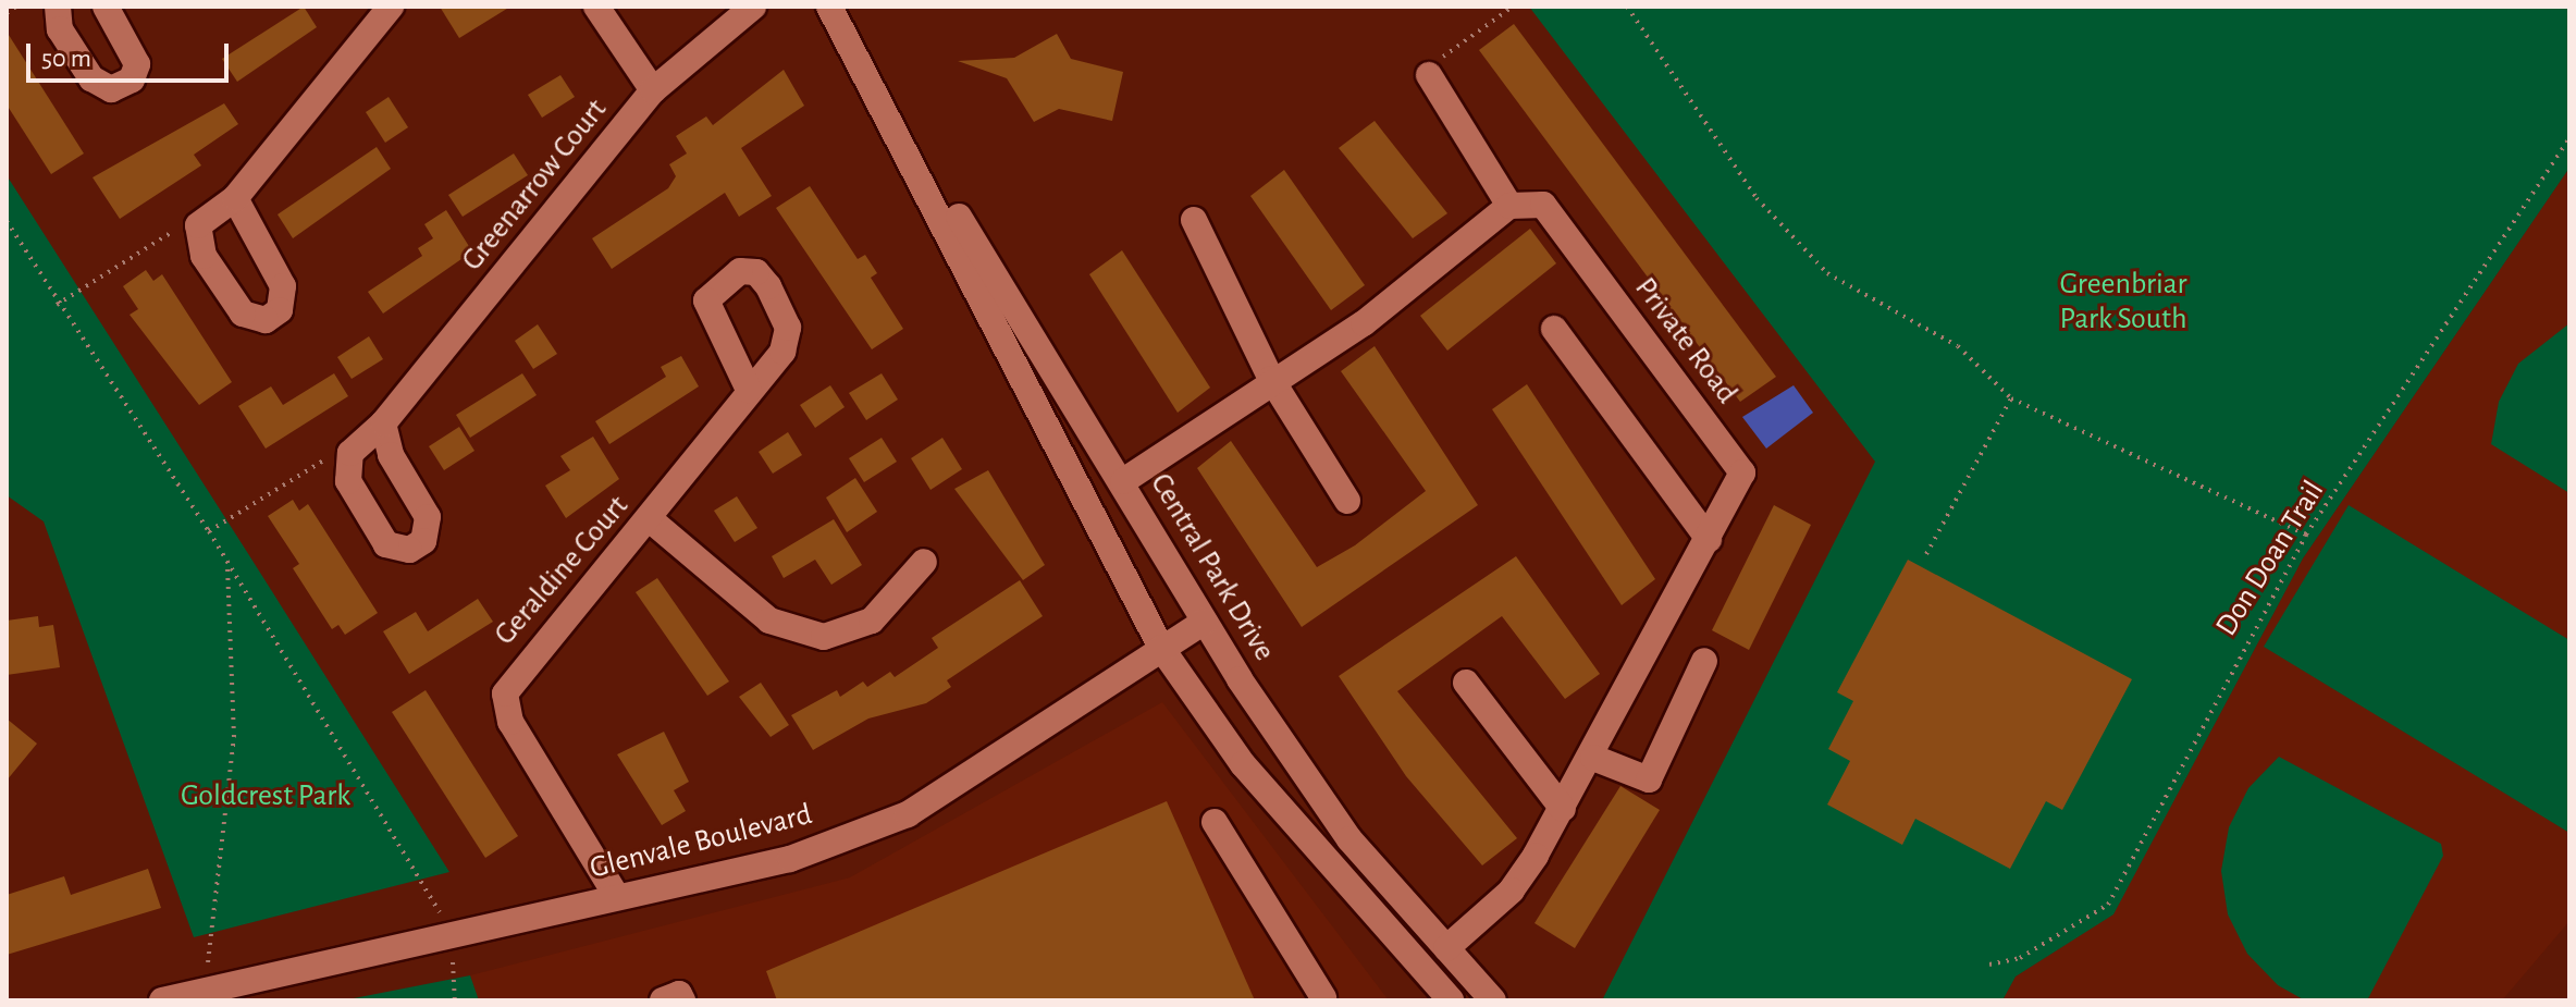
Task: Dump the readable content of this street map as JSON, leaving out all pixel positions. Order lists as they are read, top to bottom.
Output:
{
  "streets": {
    "street": [
      "Greenarrow Court",
      "Private Road",
      "Central Park Drive",
      "Geraldine Court",
      "Glenvale Boulevard"
    ],
    "path": ["Don Doan Trail"]
  },
  "crossings": [
    ["Private Road", "Central Park Drive"],
    ["Central Park Drive", "Glenvale Boulevard"],
    ["Geraldine Court", "Glenvale Boulevard"]
  ],
  "parks": ["Greenbriar Park South", "Goldcrest Park"],
  "scale_bar": "50 m"
}
